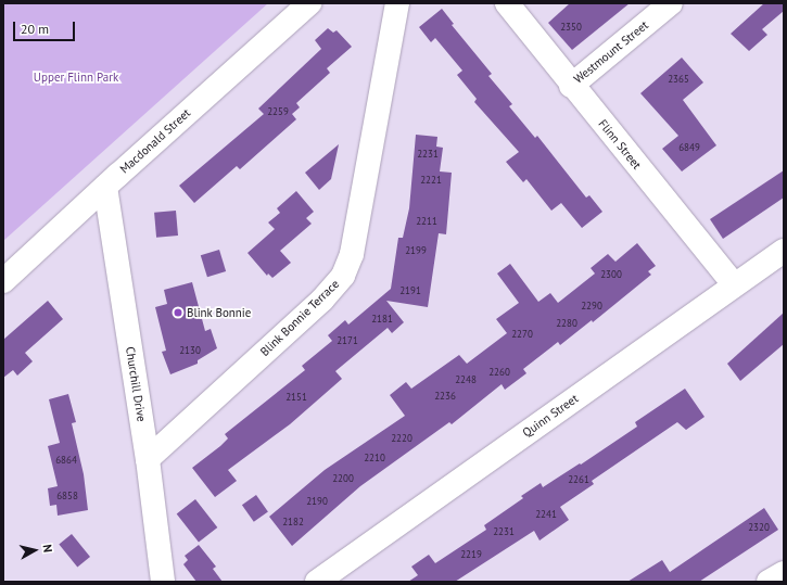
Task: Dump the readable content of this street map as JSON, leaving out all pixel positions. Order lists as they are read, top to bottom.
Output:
{
  "streets": {
    "street": [
      "Westmount Street",
      "Macdonald Street",
      "Flinn Street",
      "Blink Bonnie Terrace",
      "Churchill Drive",
      "Quinn Street"
    ]
  },
  "crossings": [
    ["Westmount Street", "Flinn Street"],
    ["Macdonald Street", "Churchill Drive"],
    ["Flinn Street", "Quinn Street"],
    ["Blink Bonnie Terrace", "Churchill Drive"]
  ],
  "parks": ["Upper Flinn Park"],
  "places": ["Blink Bonnie"],
  "house_numbers": [
    "2350",
    "2365",
    "2259",
    "6849",
    "2231",
    "2221",
    "2211",
    "2199",
    "2300",
    "2191",
    "2290",
    "2181",
    "2280",
    "2270",
    "2171",
    "2130",
    "2260",
    "2248",
    "2236",
    "2151",
    "2220",
    "2210",
    "6864",
    "2200",
    "2261",
    "6858",
    "2190",
    "2241",
    "2182",
    "2320",
    "2231",
    "2219"
  ],
  "scale_bar": "20 m",
  "north": "right"
}
